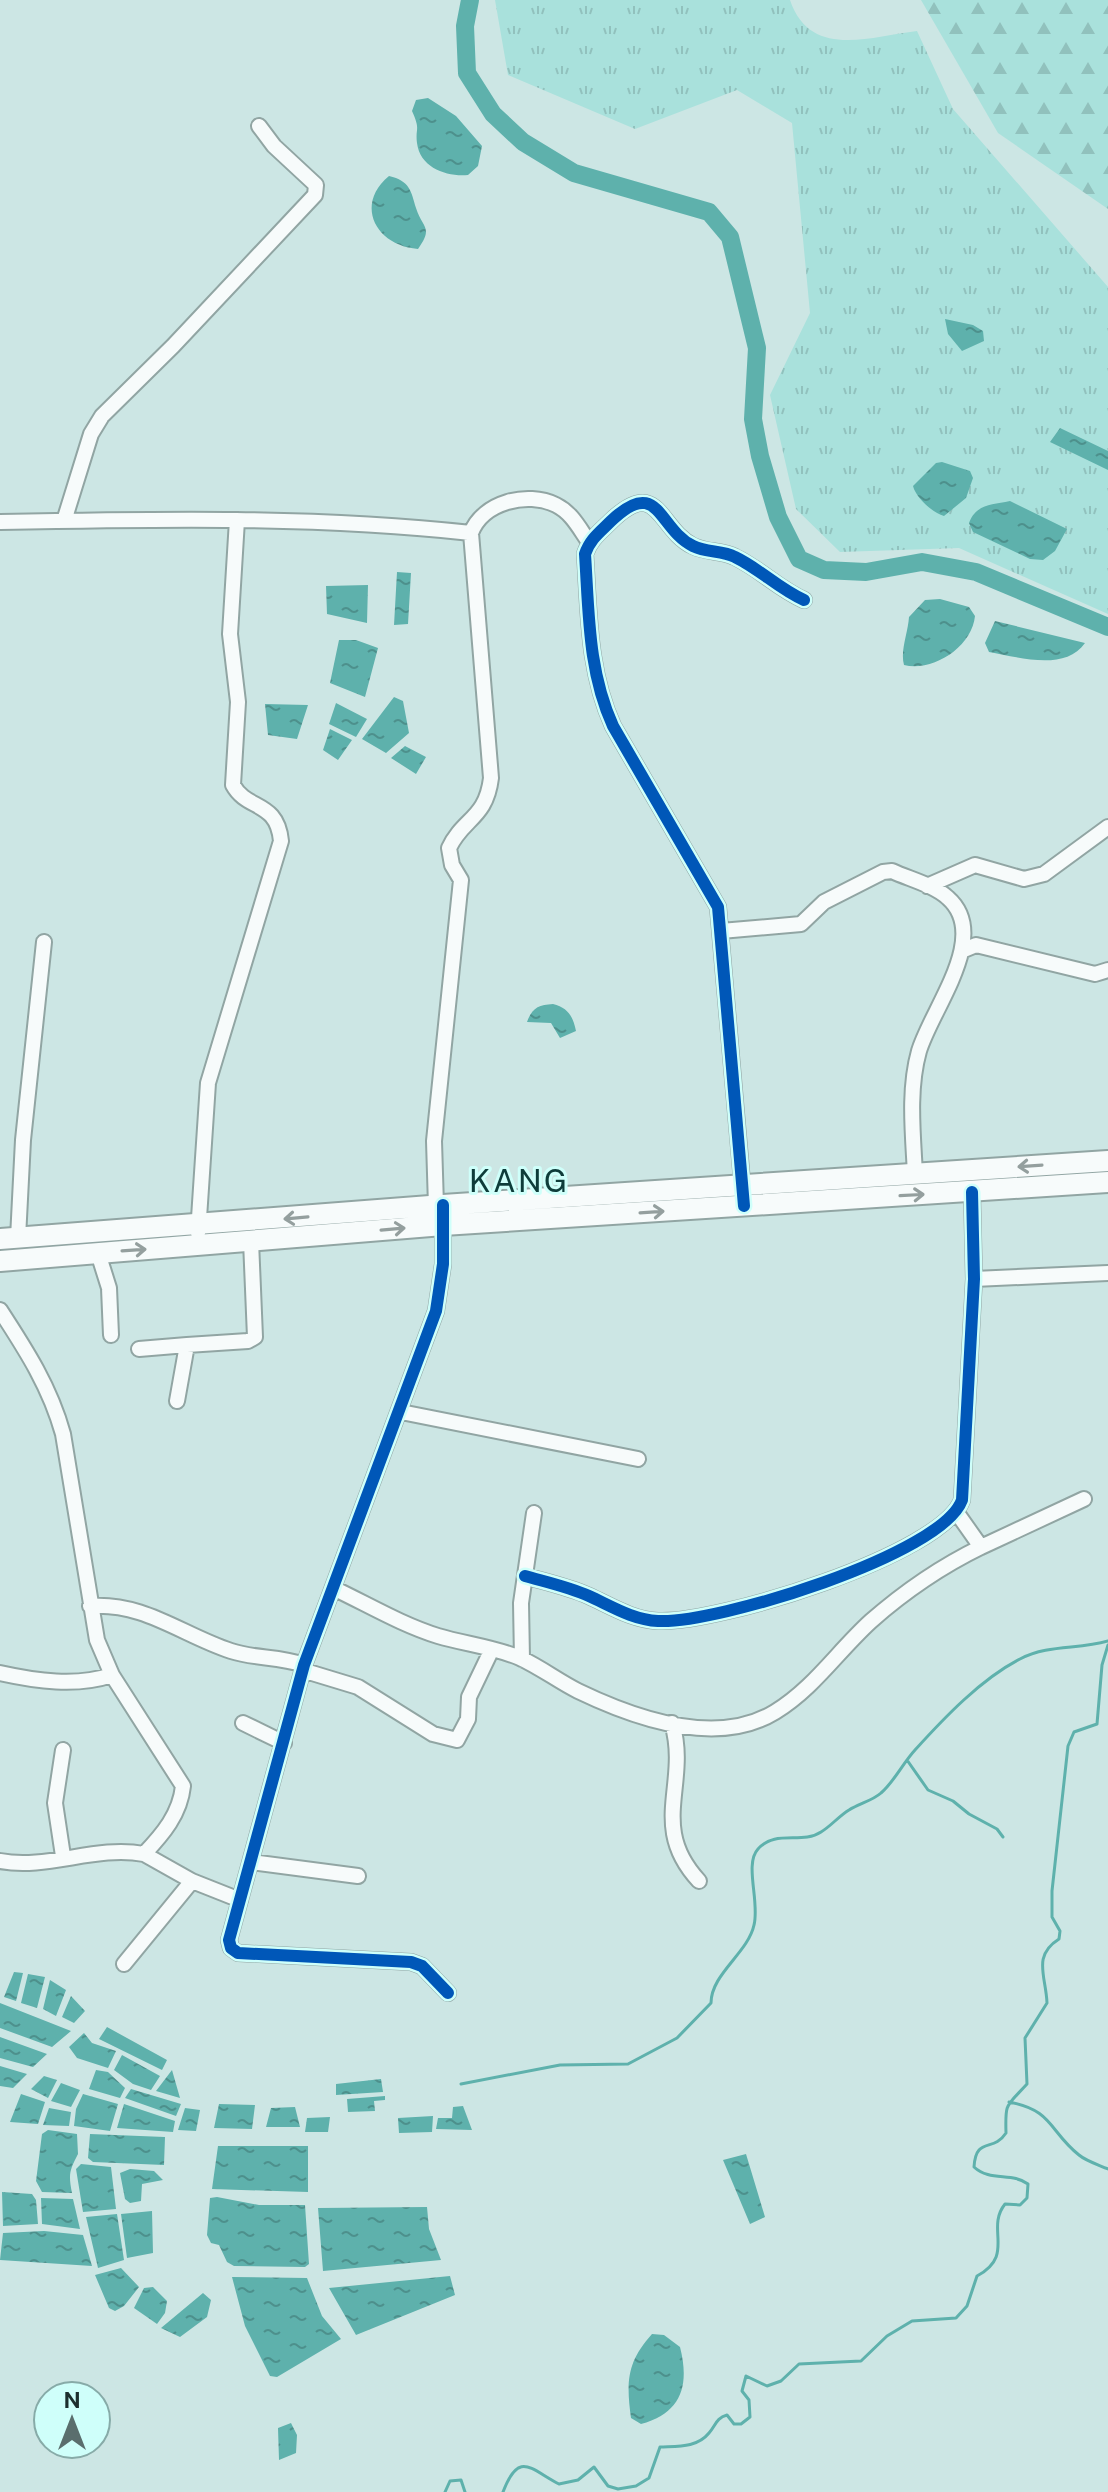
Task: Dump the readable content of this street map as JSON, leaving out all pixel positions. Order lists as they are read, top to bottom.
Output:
{
  "districts": ["KANG"],
  "north": "top"
}
